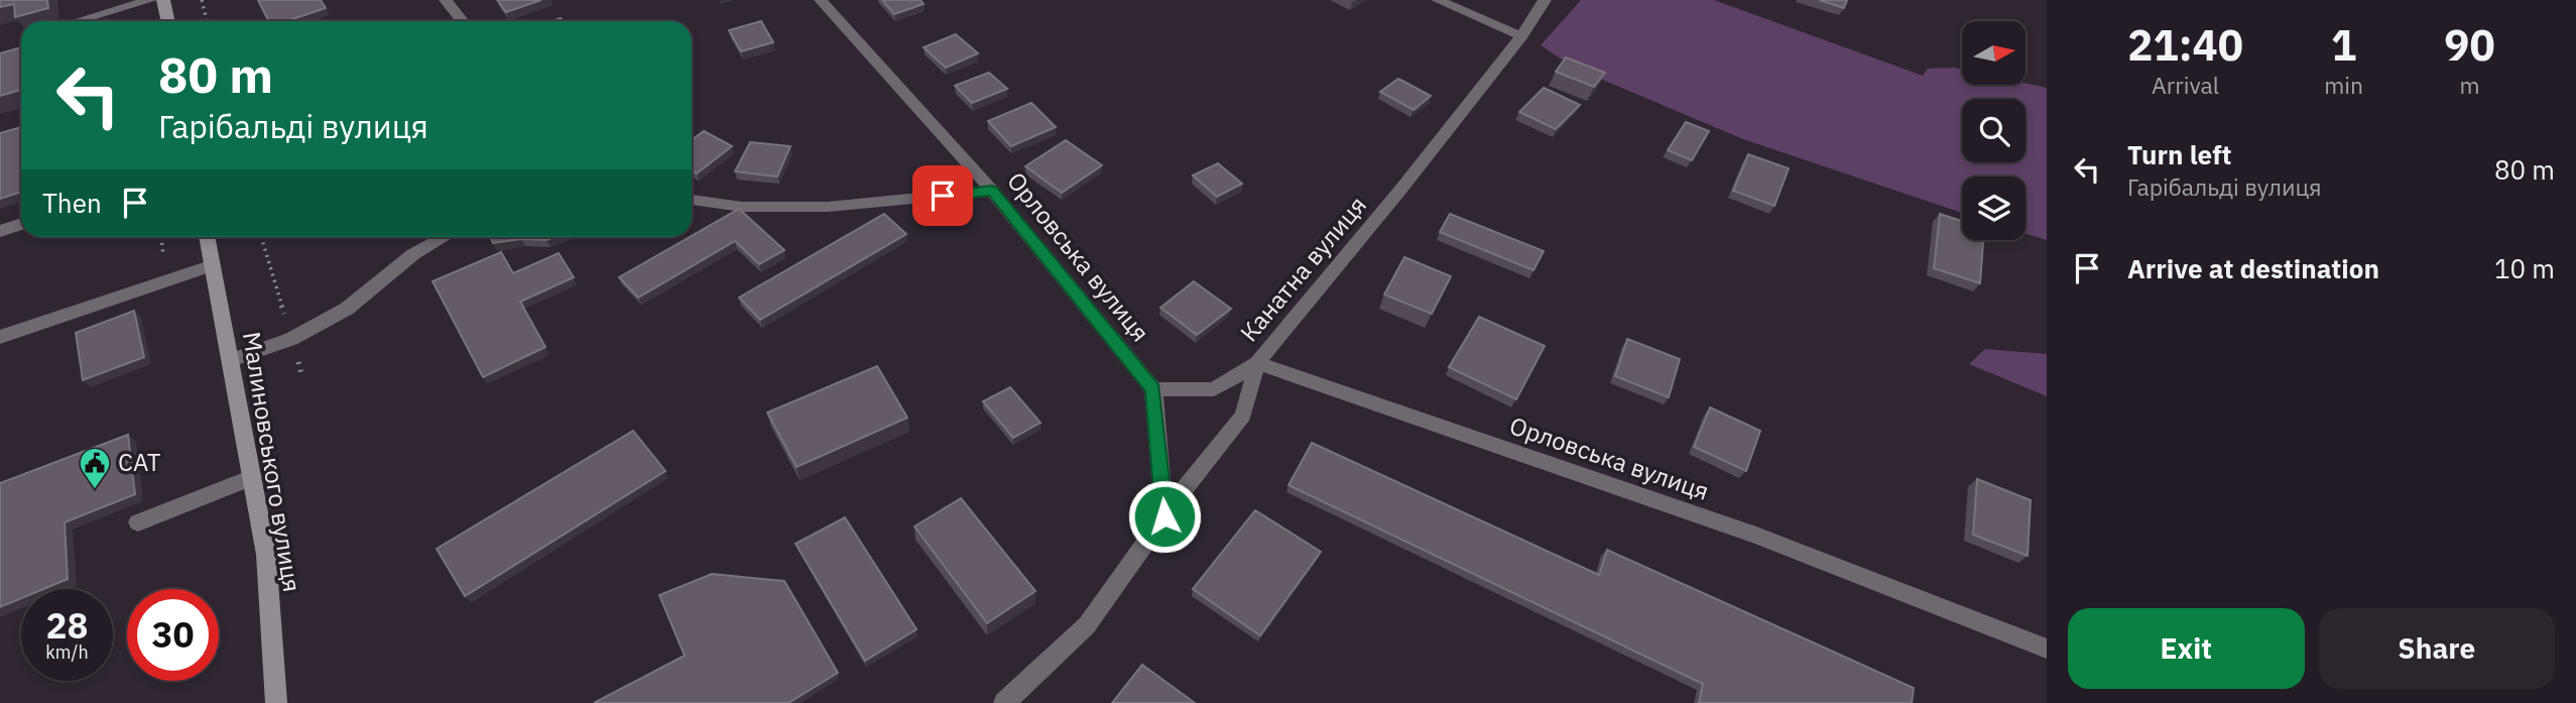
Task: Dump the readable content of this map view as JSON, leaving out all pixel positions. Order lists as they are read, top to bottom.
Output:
{
  "streets": {
    "main road": ["Малиновського вулиця"],
    "street": ["Орловська вулиця", "Канатна вулиця"]
  },
  "crossings": [
    ["Орловська вулиця", "Канатна вулиця"]
  ],
  "places": {
    "public building": ["САТ"]
  },
  "north": "right",
  "page": {
    "eta": [
      "21:40",
      "Arrival",
      "1",
      "min",
      "90",
      "m"
    ],
    "turn": ["80 m", "Гарібальді вулиця"],
    "list": [
      {
        "name": "Turn left",
        "note": "Гарібальді вулиця",
        "value": "80 m"
      },
      {
        "name": "Arrive at destination",
        "value": "10 m"
      }
    ],
    "then": "Then",
    "speed": "28 km/h",
    "limit": "30",
    "buttons": ["Exit", "Share"]
  }
}
